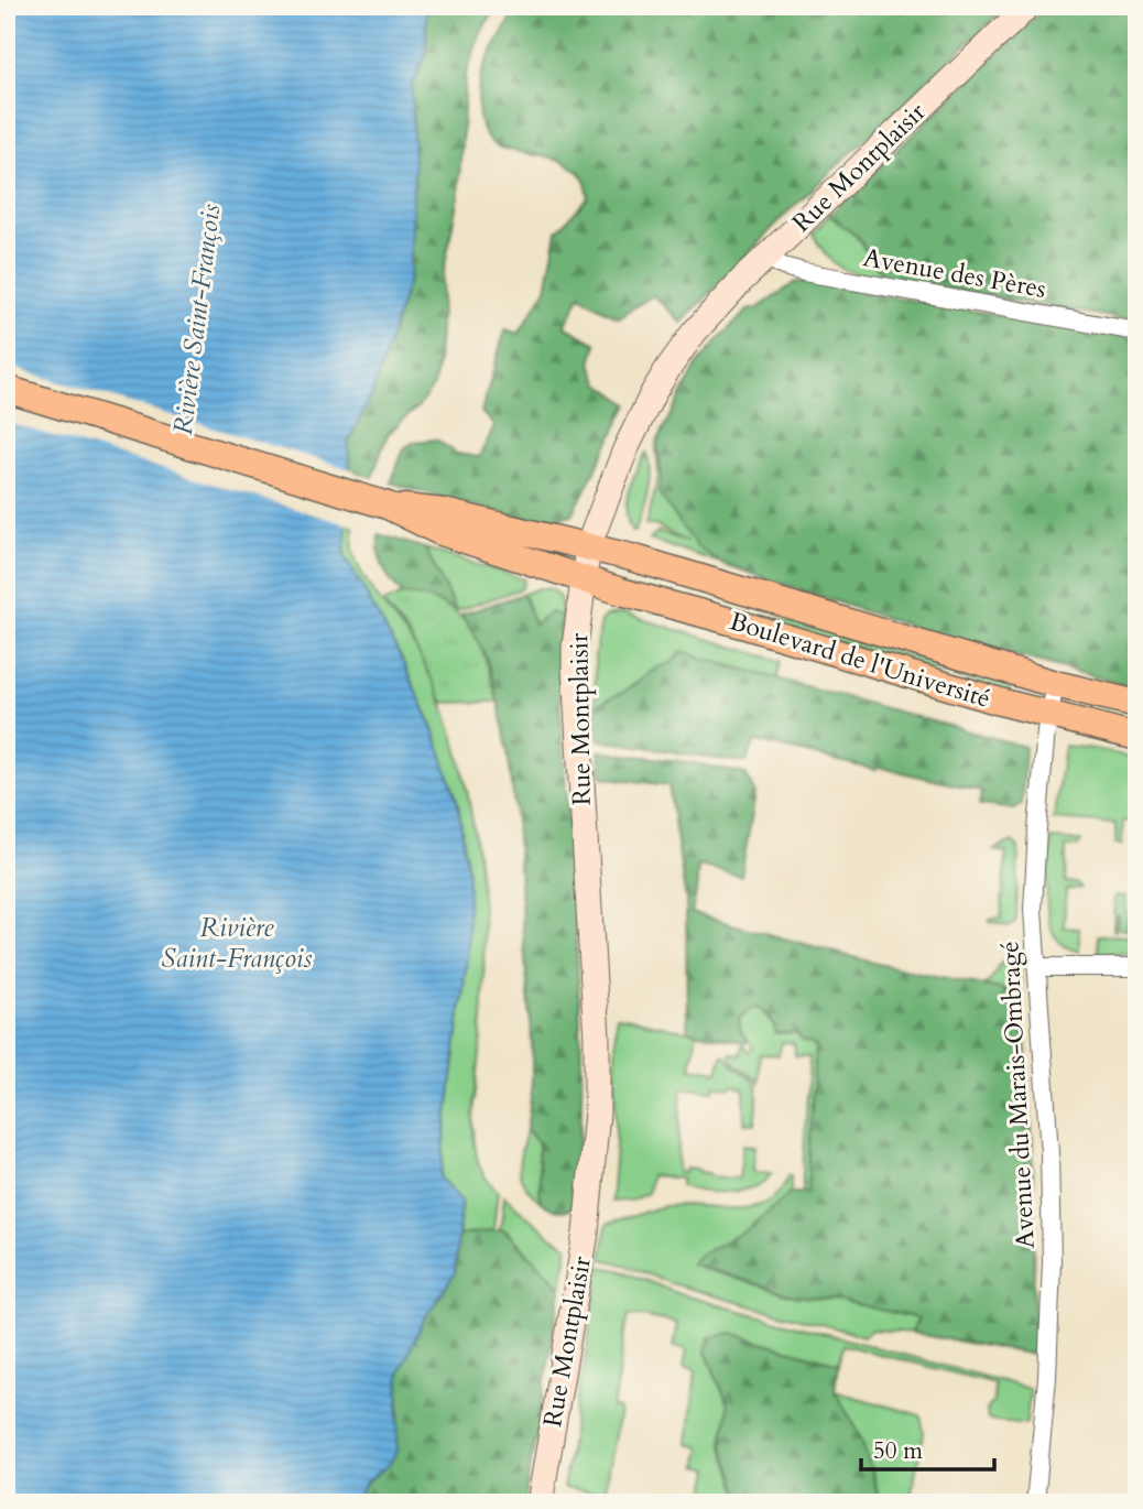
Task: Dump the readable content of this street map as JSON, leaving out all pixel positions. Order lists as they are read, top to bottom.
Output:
{
  "streets": {
    "main road": ["Boulevard de l'Université"],
    "street": ["Rue Montplaisir", "Avenue des Pères", "Avenue du Marais-Ombragé"]
  },
  "crossings": [
    ["Rue Montplaisir", "Avenue des Pères"],
    ["Rue Montplaisir", "Boulevard de l'Université"],
    ["Boulevard de l'Université", "Avenue du Marais-Ombragé"]
  ],
  "water": ["Rivière Saint-François"],
  "scale_bar": "50 m"
}
